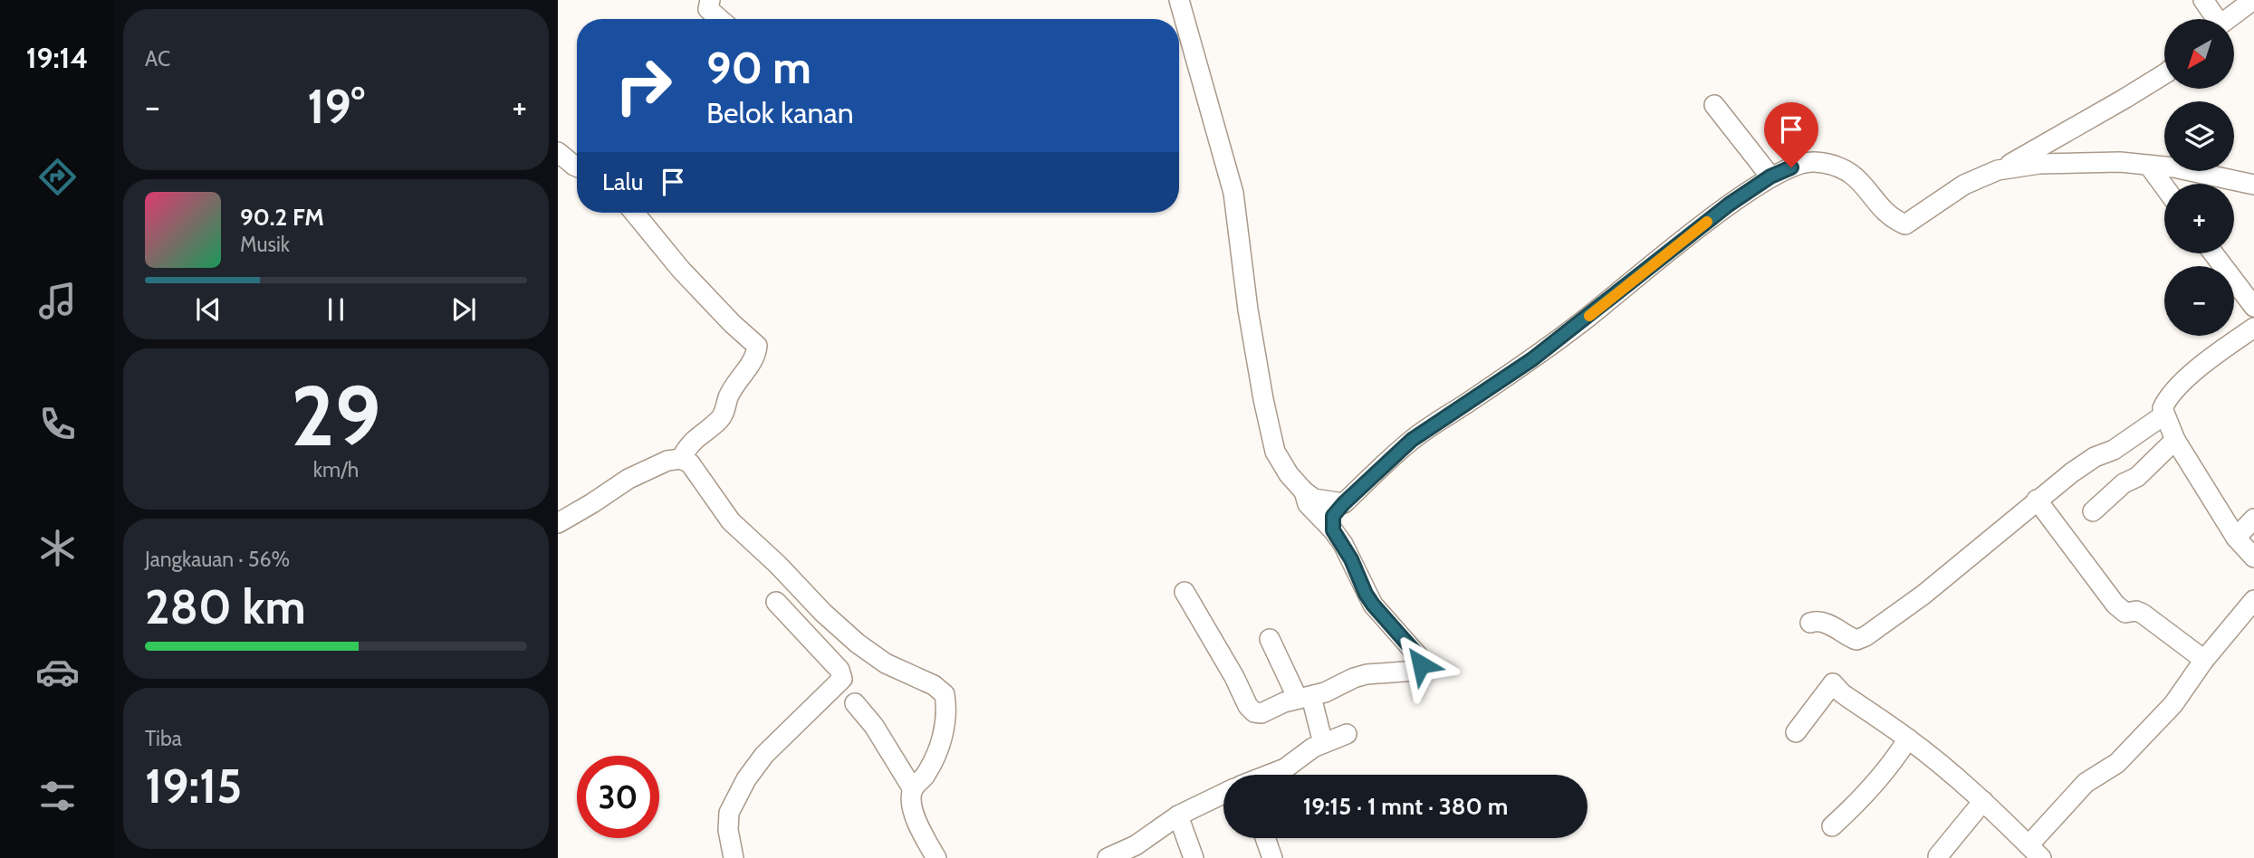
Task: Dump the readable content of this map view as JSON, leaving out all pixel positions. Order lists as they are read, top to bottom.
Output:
{
  "north": "bottom left",
  "page": {
    "tabs": "19:14",
    "tile": [
      "AC",
      ["29", "km/h"],
      ["Jangkauan · 56%", "280 km"],
      ["Tiba", "19:15"]
    ],
    "map_buttons": ["+", "−"],
    "turn": ["90 m", "Belok kanan"],
    "heat": ["−", "19°", "+"],
    "then": "Lalu",
    "song": ["90.2 FM", "Musik"],
    "limit": "30",
    "trip": "19:15 · 1 mnt · 380 m"
  }
}
